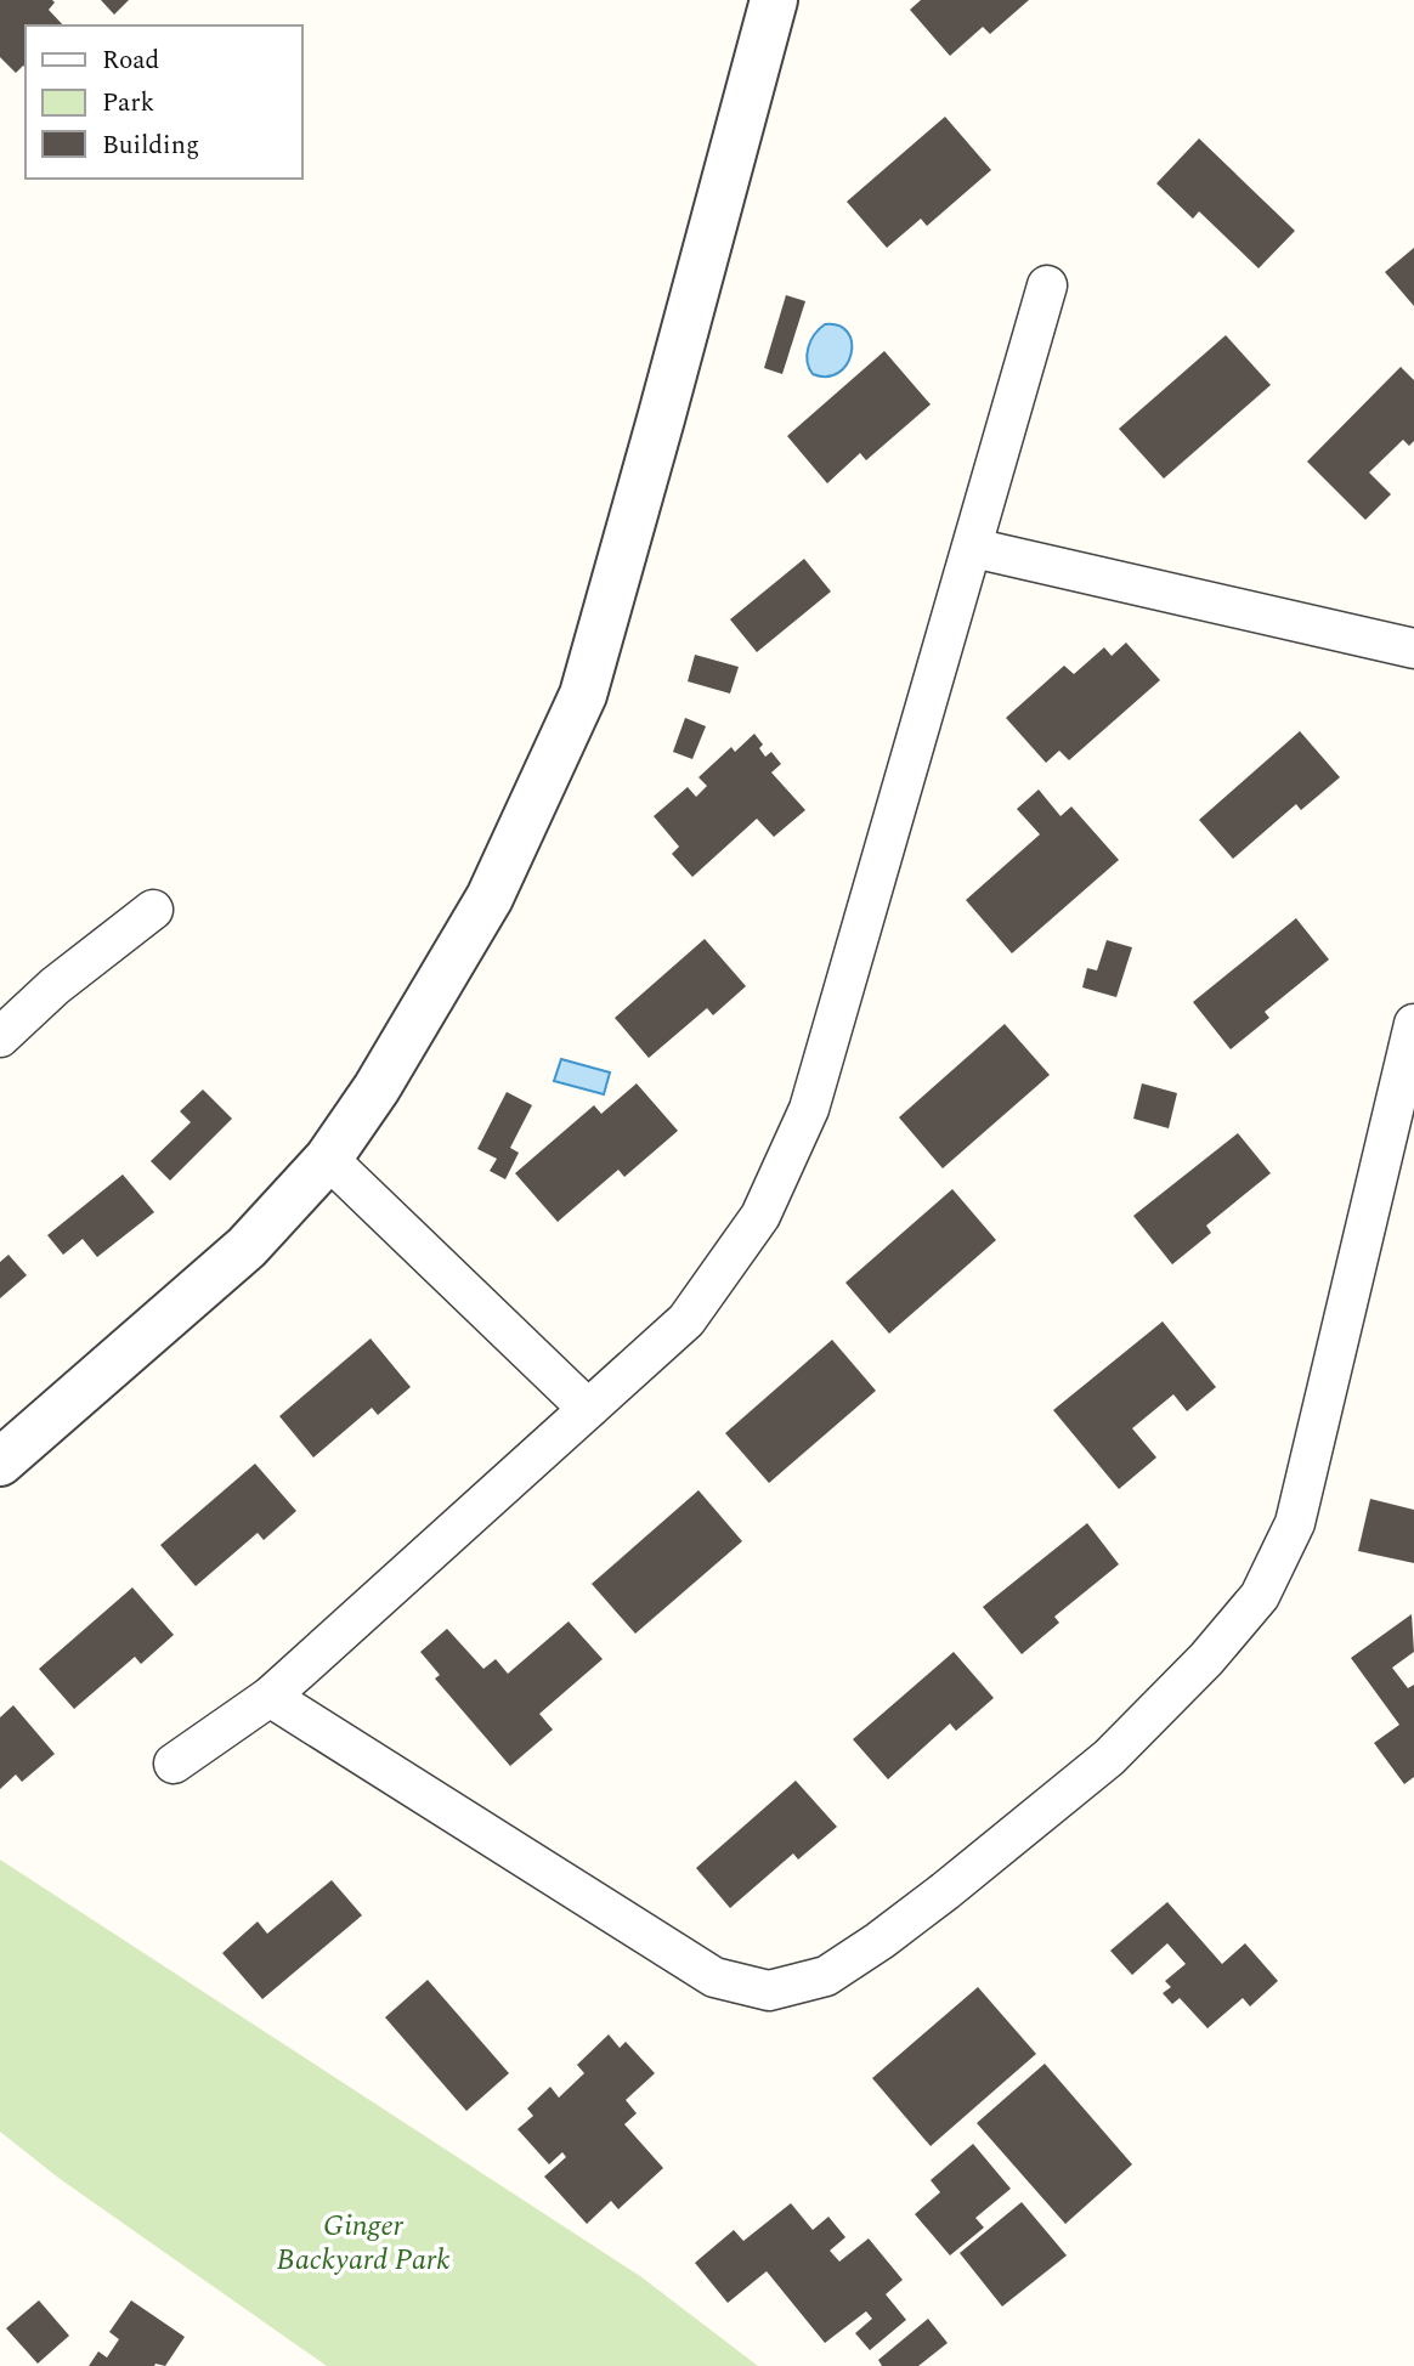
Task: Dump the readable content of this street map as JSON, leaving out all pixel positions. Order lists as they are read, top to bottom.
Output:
{
  "parks": ["Ginger Backyard Park"],
  "legend": ["Road", "Park", "Building"]
}
